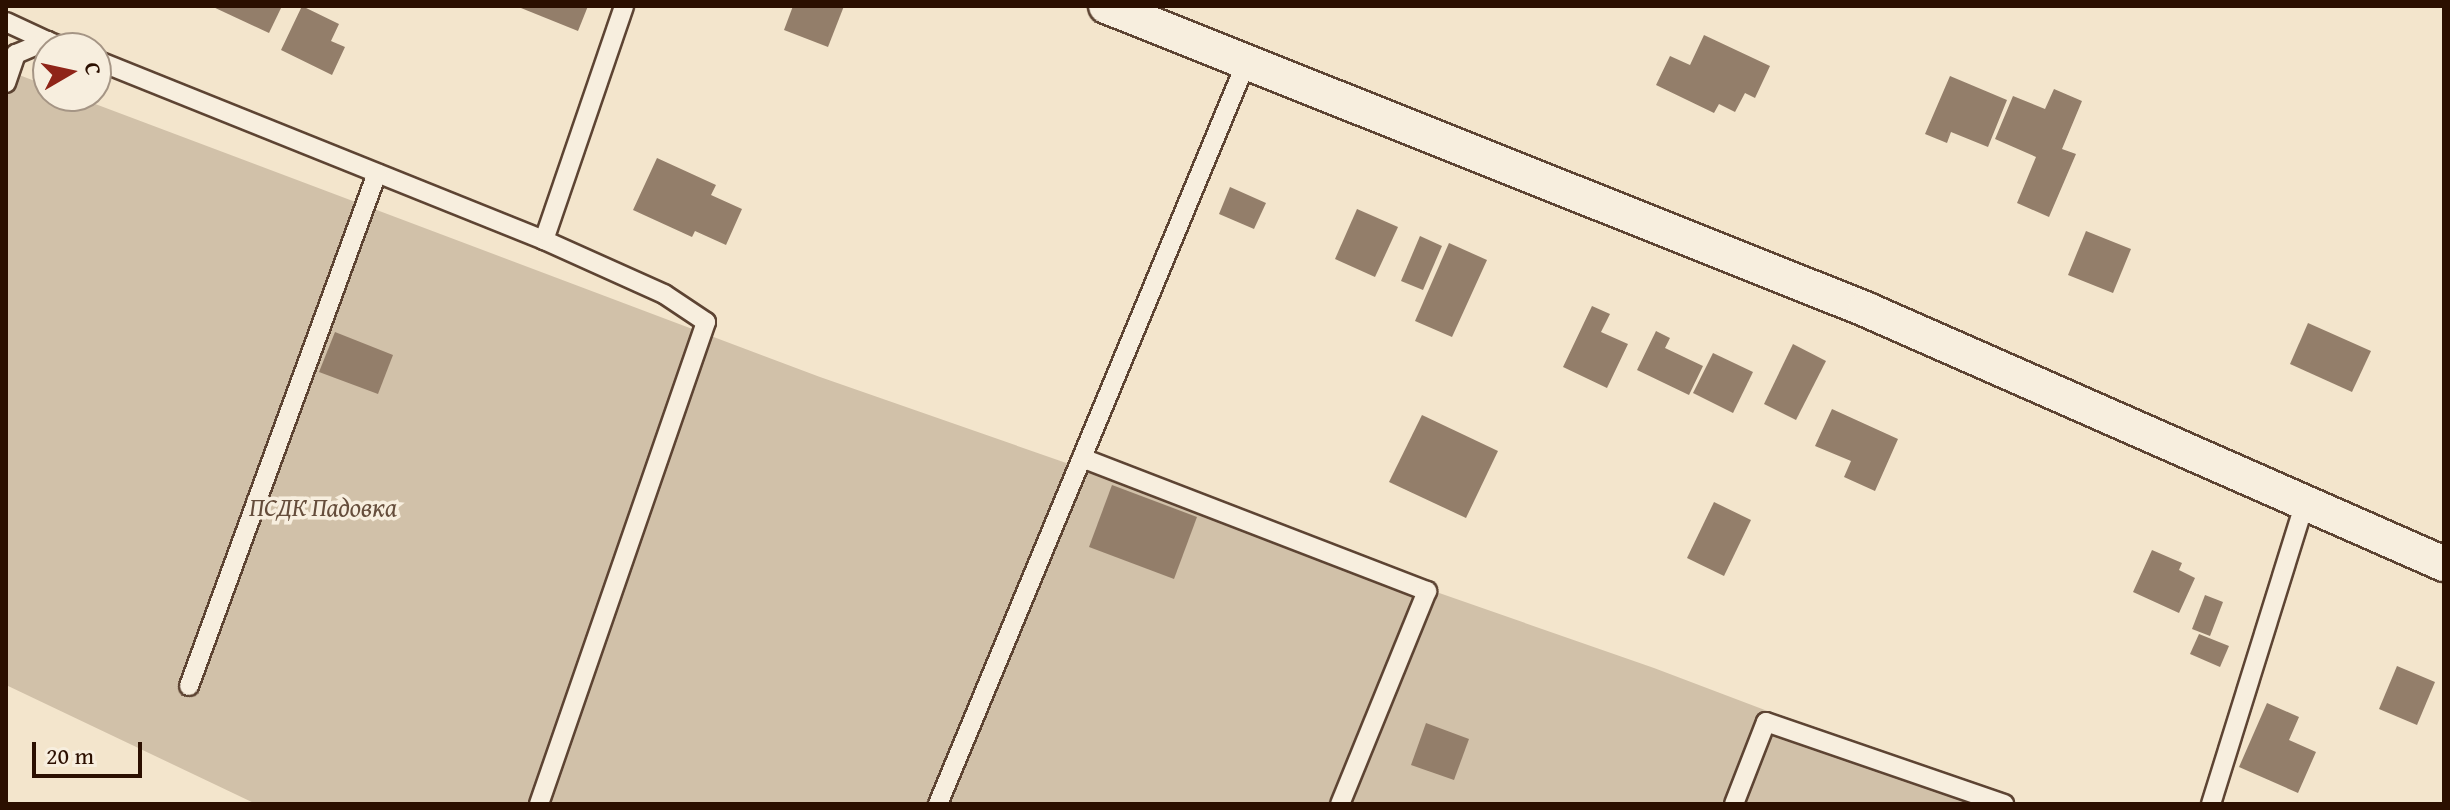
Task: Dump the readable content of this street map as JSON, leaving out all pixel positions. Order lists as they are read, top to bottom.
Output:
{
  "parks": ["ПСДК Падовка"],
  "scale_bar": "20 m",
  "north": "right"
}
